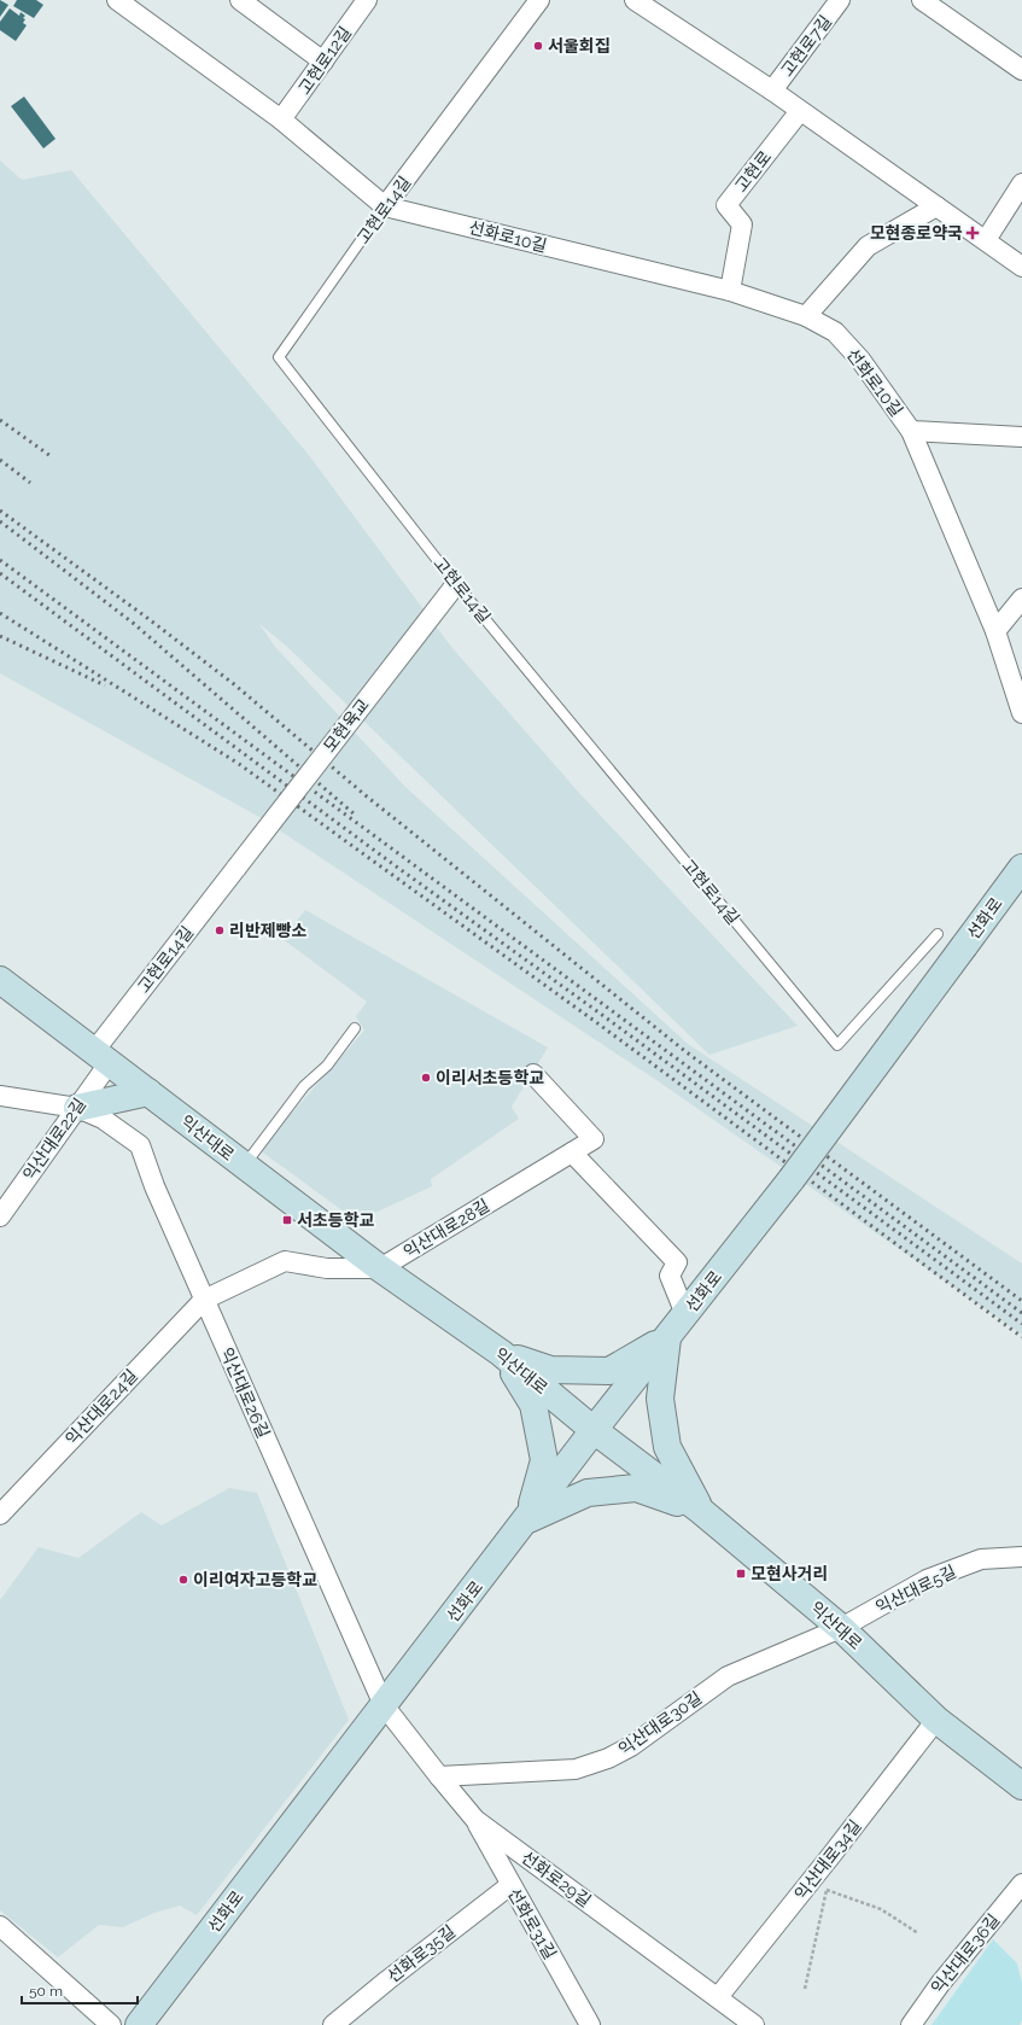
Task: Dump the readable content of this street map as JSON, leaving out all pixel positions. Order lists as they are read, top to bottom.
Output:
{
  "streets": {
    "main road": ["선화로", "익산대로"],
    "street": [
      "고현로7길",
      "고현로12길",
      "고현로",
      "고현로14길",
      "선화로10길",
      "모현육교",
      "익산대로22길",
      "익산대로28길",
      "익산대로26길",
      "익산대로24길",
      "익산대로5길",
      "익산대로30길",
      "익산대로34길",
      "선화로29길",
      "선화로31길",
      "선화로35길",
      "익산대로36길"
    ]
  },
  "crossings": [
    ["고현로12길", "선화로10길"],
    ["고현로", "선화로10길"],
    ["고현로14길", "선화로10길"],
    ["고현로14길", "모현육교"],
    ["고현로14길", "익산대로"],
    ["고현로14길", "익산대로22길"],
    ["선화로", "익산대로"],
    ["선화로", "익산대로26길"],
    ["선화로", "선화로29길"],
    ["익산대로", "익산대로22길"],
    ["익산대로", "익산대로28길"],
    ["익산대로", "익산대로5길"],
    ["익산대로", "익산대로30길"],
    ["익산대로", "익산대로34길"],
    ["익산대로22길", "익산대로26길"],
    ["익산대로28길", "익산대로26길"],
    ["익산대로28길", "익산대로24길"],
    ["익산대로26길", "익산대로24길"],
    ["익산대로26길", "선화로29길"],
    ["익산대로5길", "익산대로30길"],
    ["익산대로30길", "선화로29길"],
    ["익산대로34길", "선화로29길"],
    ["선화로29길", "선화로31길"],
    ["선화로31길", "선화로35길"]
  ],
  "places": {
    "other": [
      "서울회집",
      "리반제빵소",
      "이리서초등학교",
      "이리여자고등학교"
    ],
    "health": ["모현종로약국"],
    "transit": ["서초등학교", "모현사거리"]
  },
  "scale_bar": "50 m"
}
